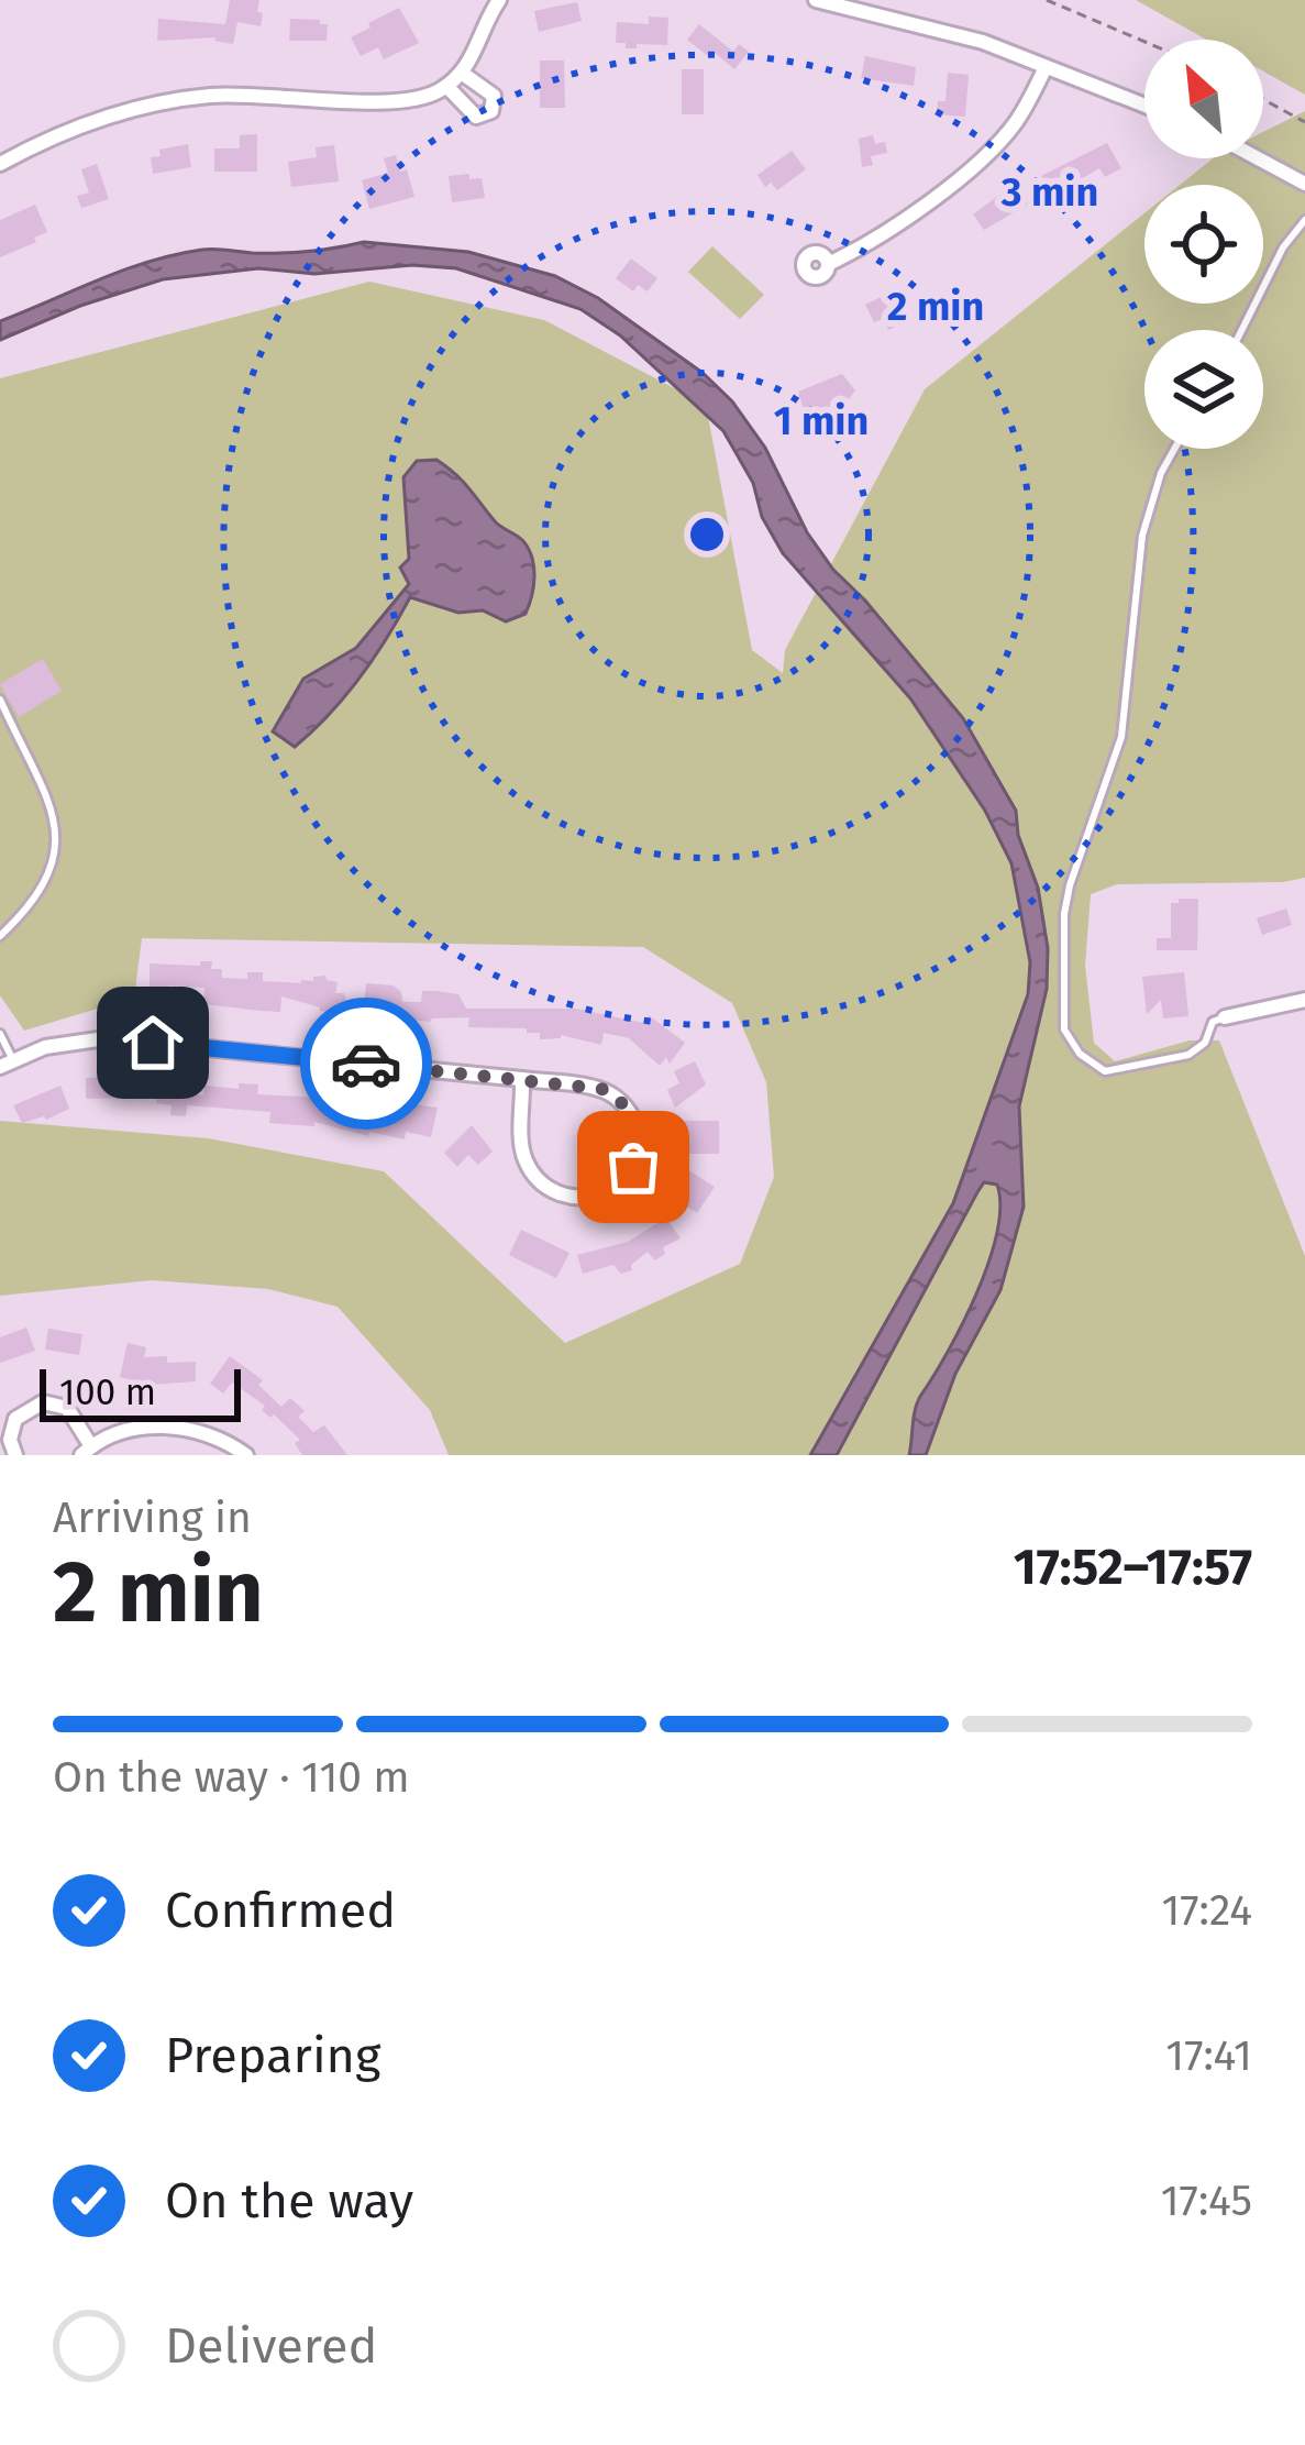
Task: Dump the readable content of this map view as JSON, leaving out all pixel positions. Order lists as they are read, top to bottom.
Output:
{
  "scale_bar": "100 m",
  "north": "top left",
  "page": {
    "scale": "100 m",
    "heading": ["2 min", "Arriving in", "17:52–17:57"],
    "bar": "On the way · 110 m",
    "list": [
      ["Confirmed", "17:24"],
      ["Preparing", "17:41"],
      ["On the way", "17:45"],
      "Delivered"
    ]
  },
  "rings": ["3 min", "2 min", "1 min"]
}
